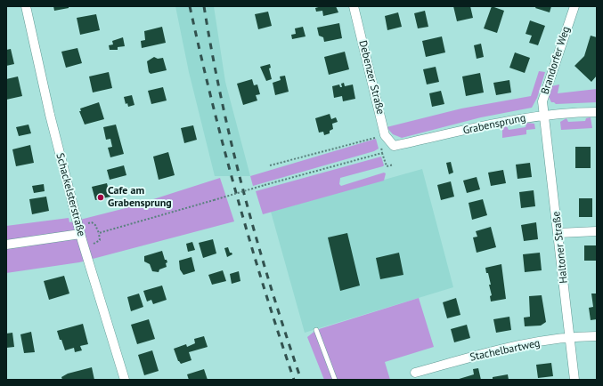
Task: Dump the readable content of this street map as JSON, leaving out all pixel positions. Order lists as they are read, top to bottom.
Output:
{
  "streets": {
    "street": [
      "Brandorfer Weg",
      "Debenzer Straße",
      "Grabensprung",
      "Schackelsterstraße",
      "Haltoner Straße",
      "Stachelbartweg"
    ]
  },
  "crossings": [
    ["Brandorfer Weg", "Grabensprung"],
    ["Brandorfer Weg", "Haltoner Straße"],
    ["Debenzer Straße", "Grabensprung"],
    ["Grabensprung", "Haltoner Straße"],
    ["Haltoner Straße", "Stachelbartweg"]
  ],
  "places": ["Cafe am Grabensprung"]
}
